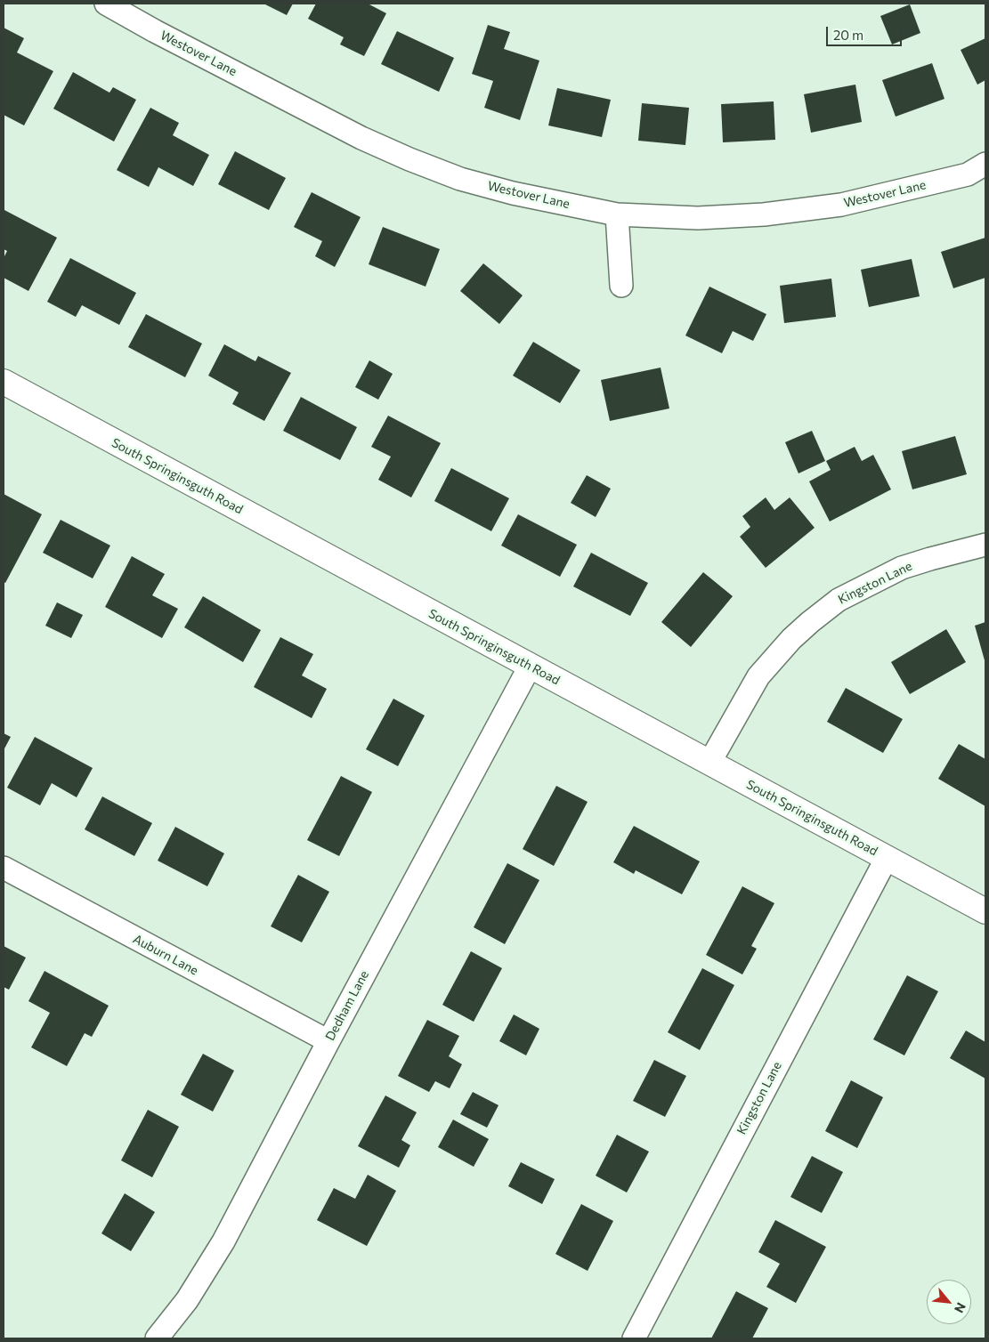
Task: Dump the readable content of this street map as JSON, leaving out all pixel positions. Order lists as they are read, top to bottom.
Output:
{
  "streets": {
    "street": [
      "Westover Lane",
      "South Springinsguth Road",
      "Kingston Lane",
      "Auburn Lane",
      "Dedham Lane"
    ]
  },
  "crossings": [
    ["South Springinsguth Road", "Kingston Lane"],
    ["South Springinsguth Road", "Dedham Lane"],
    ["Auburn Lane", "Dedham Lane"]
  ],
  "scale_bar": "20 m",
  "north": "bottom right"
}
